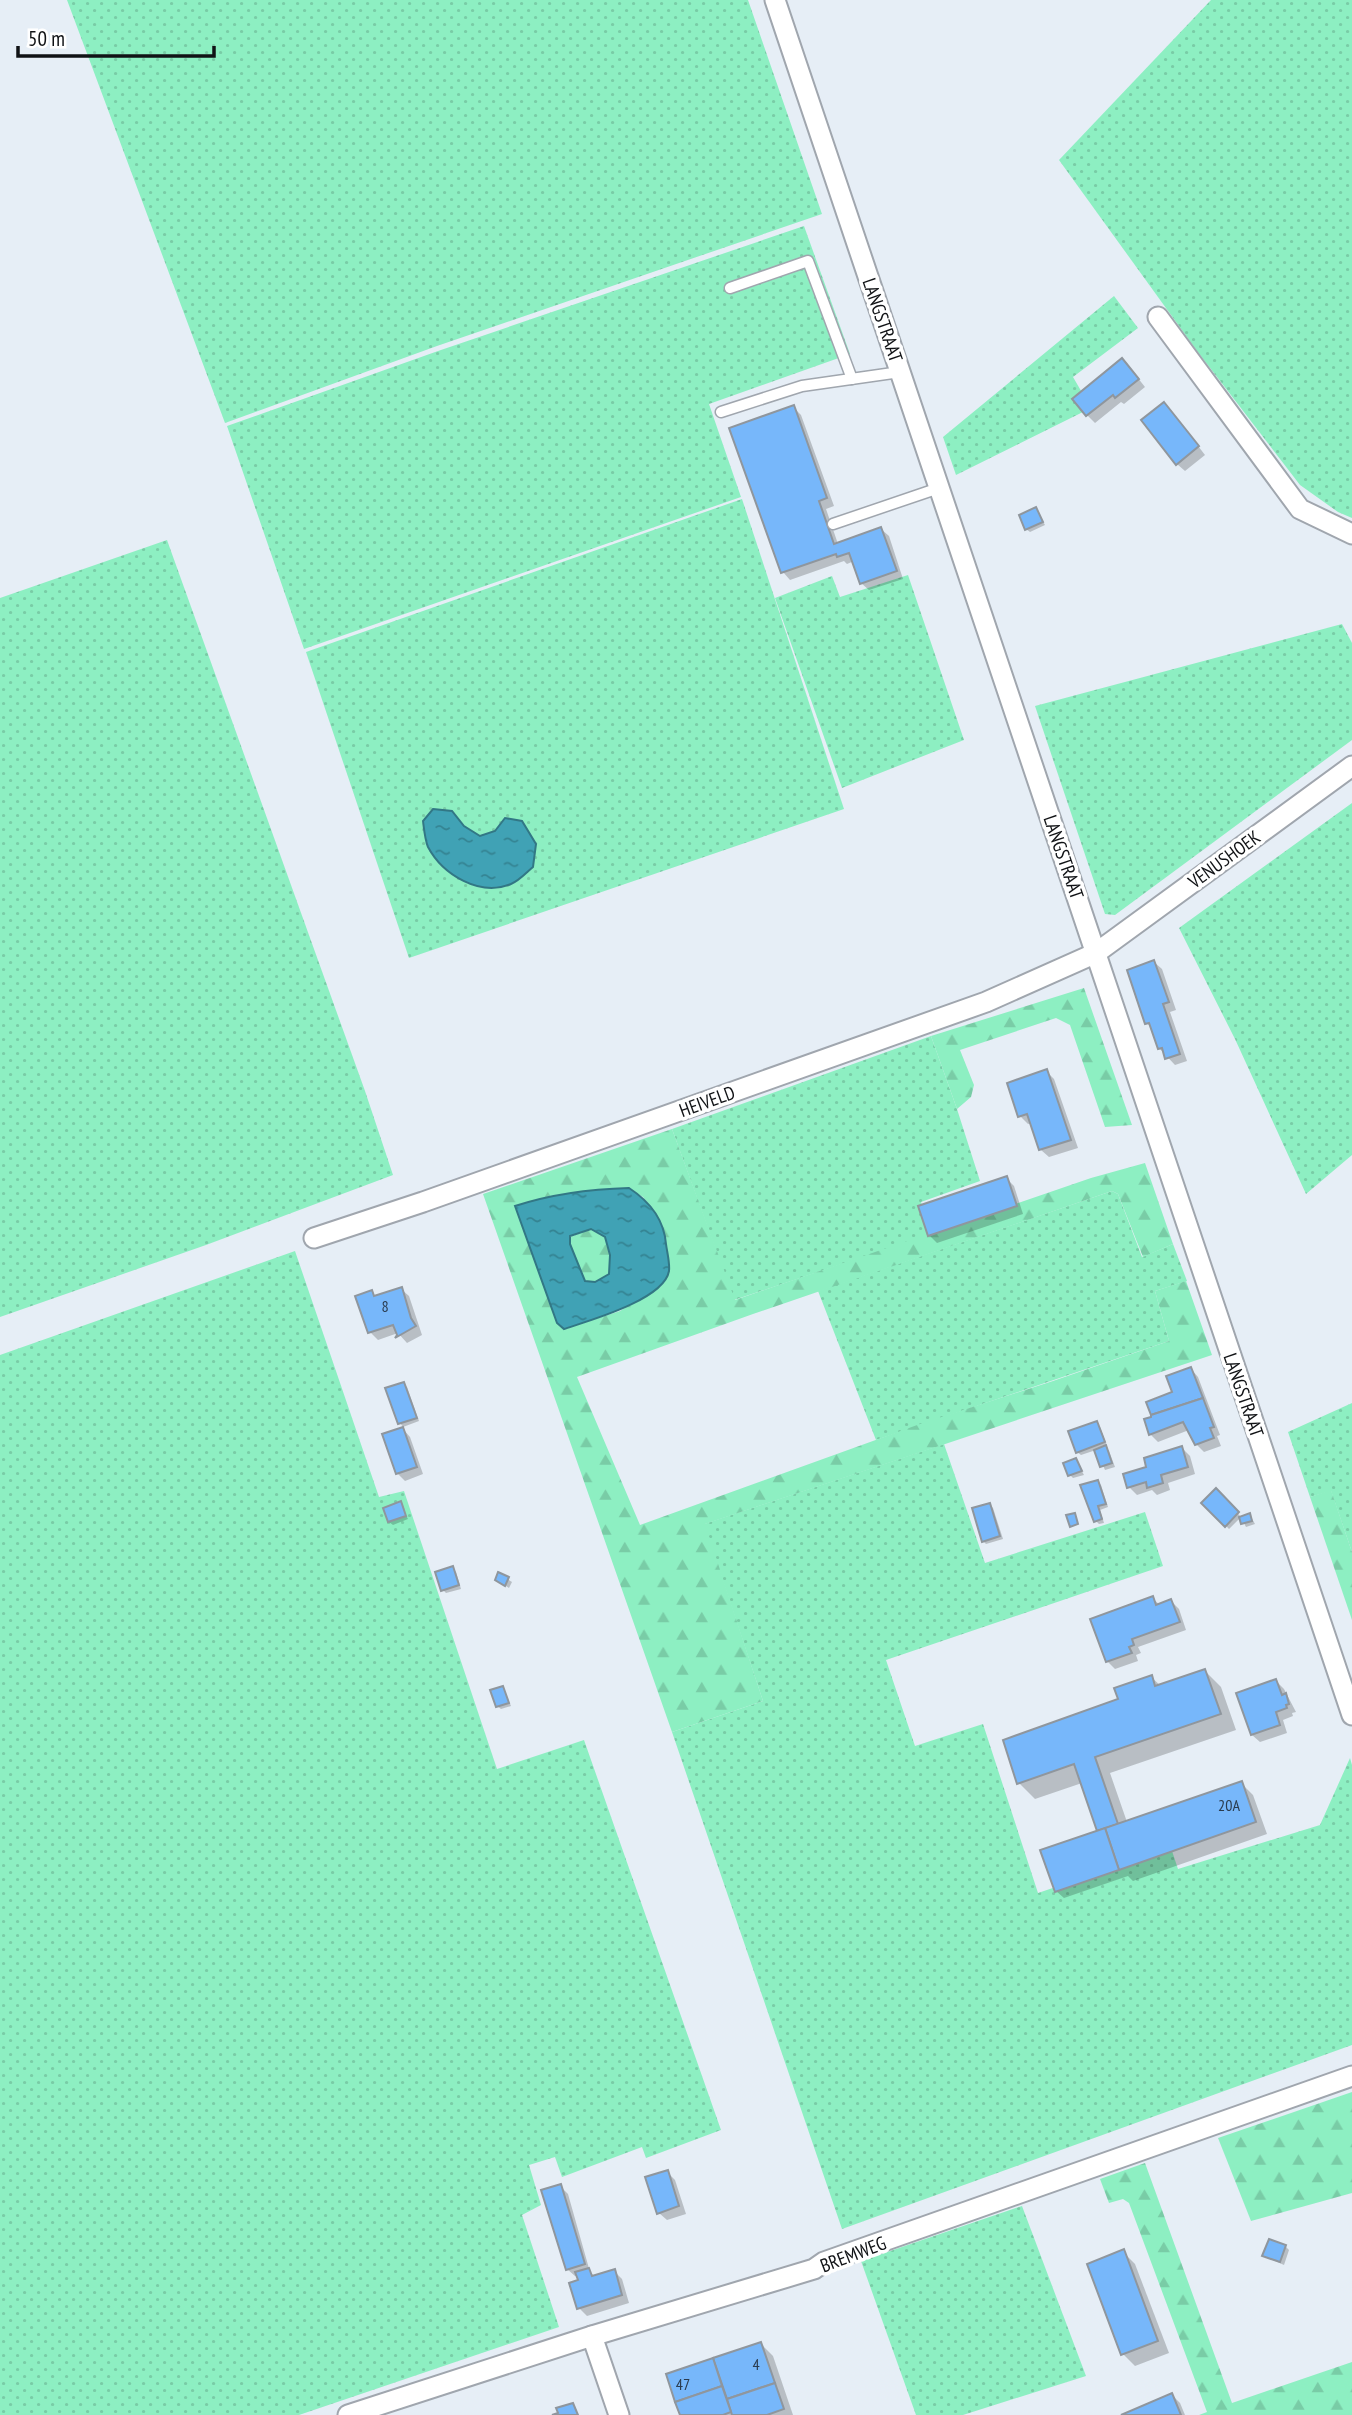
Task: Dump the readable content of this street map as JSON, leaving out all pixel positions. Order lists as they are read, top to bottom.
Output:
{
  "streets": {
    "street": [
      "LANGSTRAAT",
      "VENUSHOEK",
      "HEIVELD",
      "BREMWEG"
    ]
  },
  "crossings": [
    ["LANGSTRAAT", "VENUSHOEK"],
    ["LANGSTRAAT", "HEIVELD"],
    ["VENUSHOEK", "HEIVELD"]
  ],
  "house_numbers": [
    "8",
    "20A",
    "4",
    "47"
  ],
  "scale_bar": "50 m"
}
